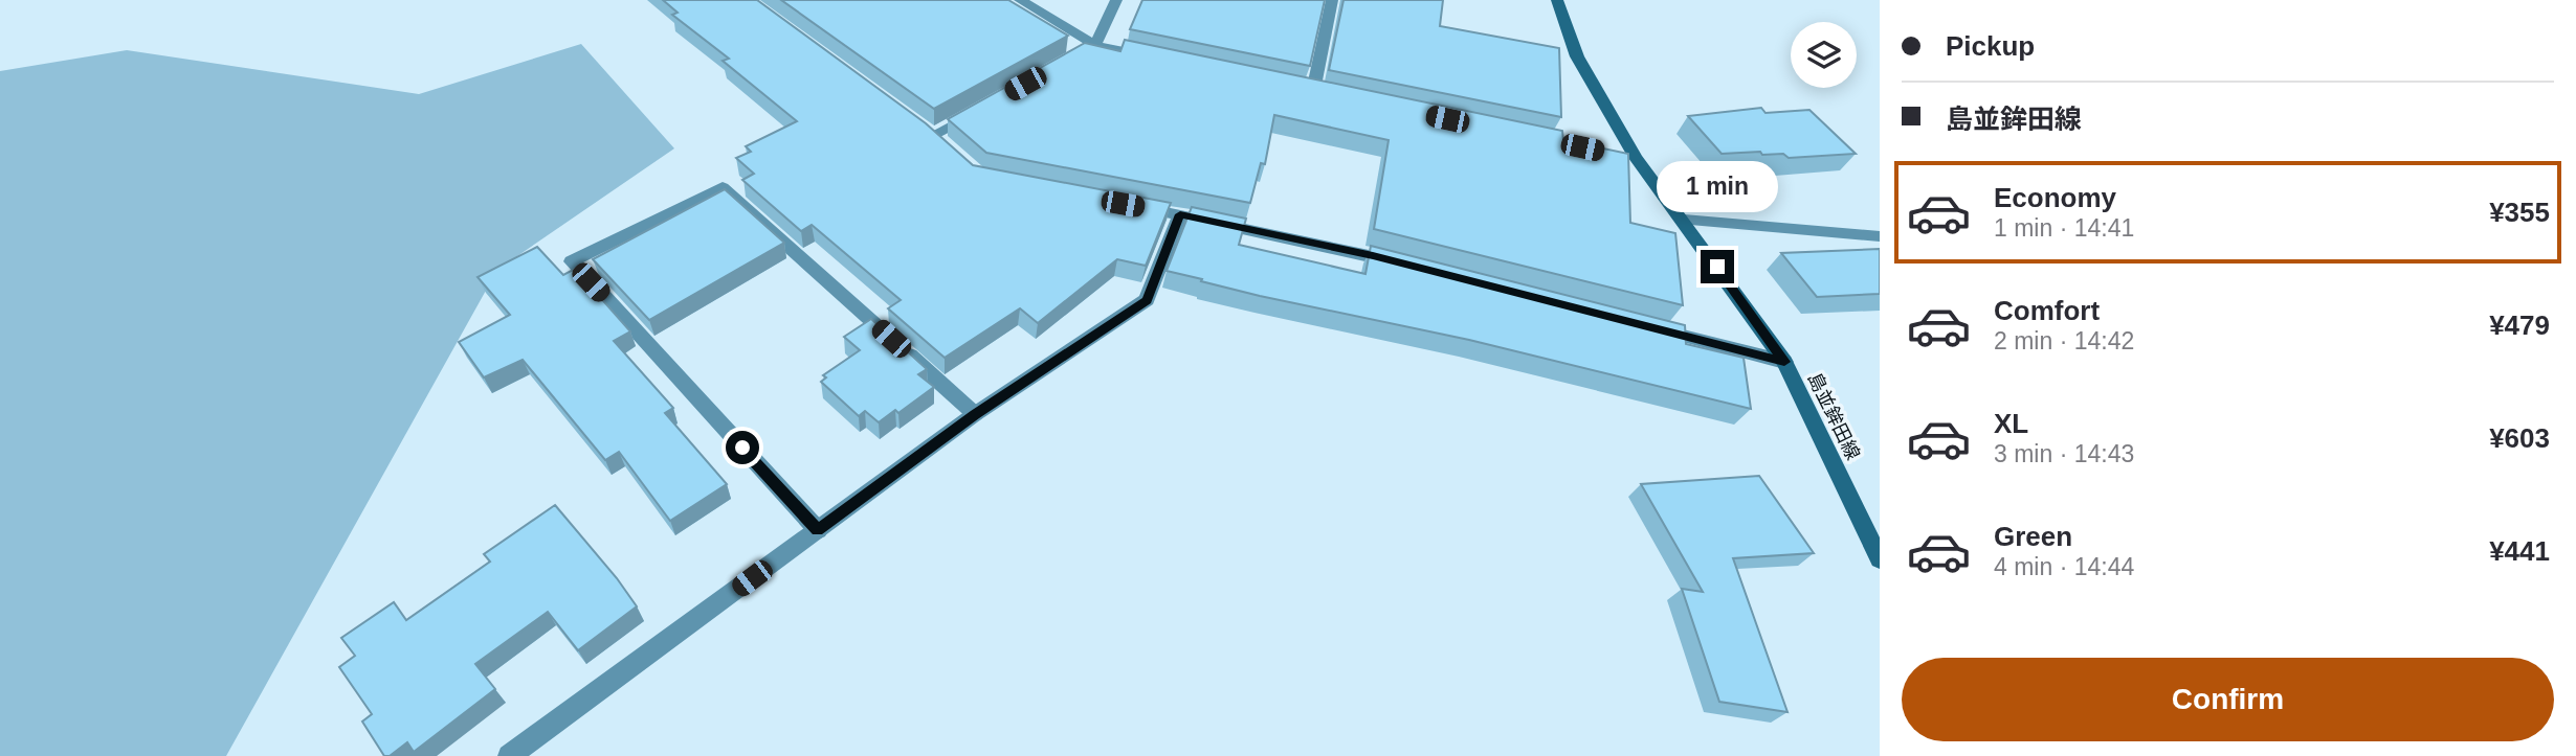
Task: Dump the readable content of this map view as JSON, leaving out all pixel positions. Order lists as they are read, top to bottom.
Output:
{
  "streets": {
    "main road": ["島並鉾田線"]
  },
  "page": {
    "banner": ["Pickup", "島並鉾田線"],
    "bubble": "1 min",
    "list": [
      {
        "name": "Economy",
        "note": "1 min · 14:41",
        "value": "¥355"
      },
      {
        "name": "Comfort",
        "note": "2 min · 14:42",
        "value": "¥479"
      },
      {
        "name": "XL",
        "note": "3 min · 14:43",
        "value": "¥603"
      },
      {
        "name": "Green",
        "note": "4 min · 14:44",
        "value": "¥441"
      }
    ],
    "buttons": "Confirm"
  }
}
